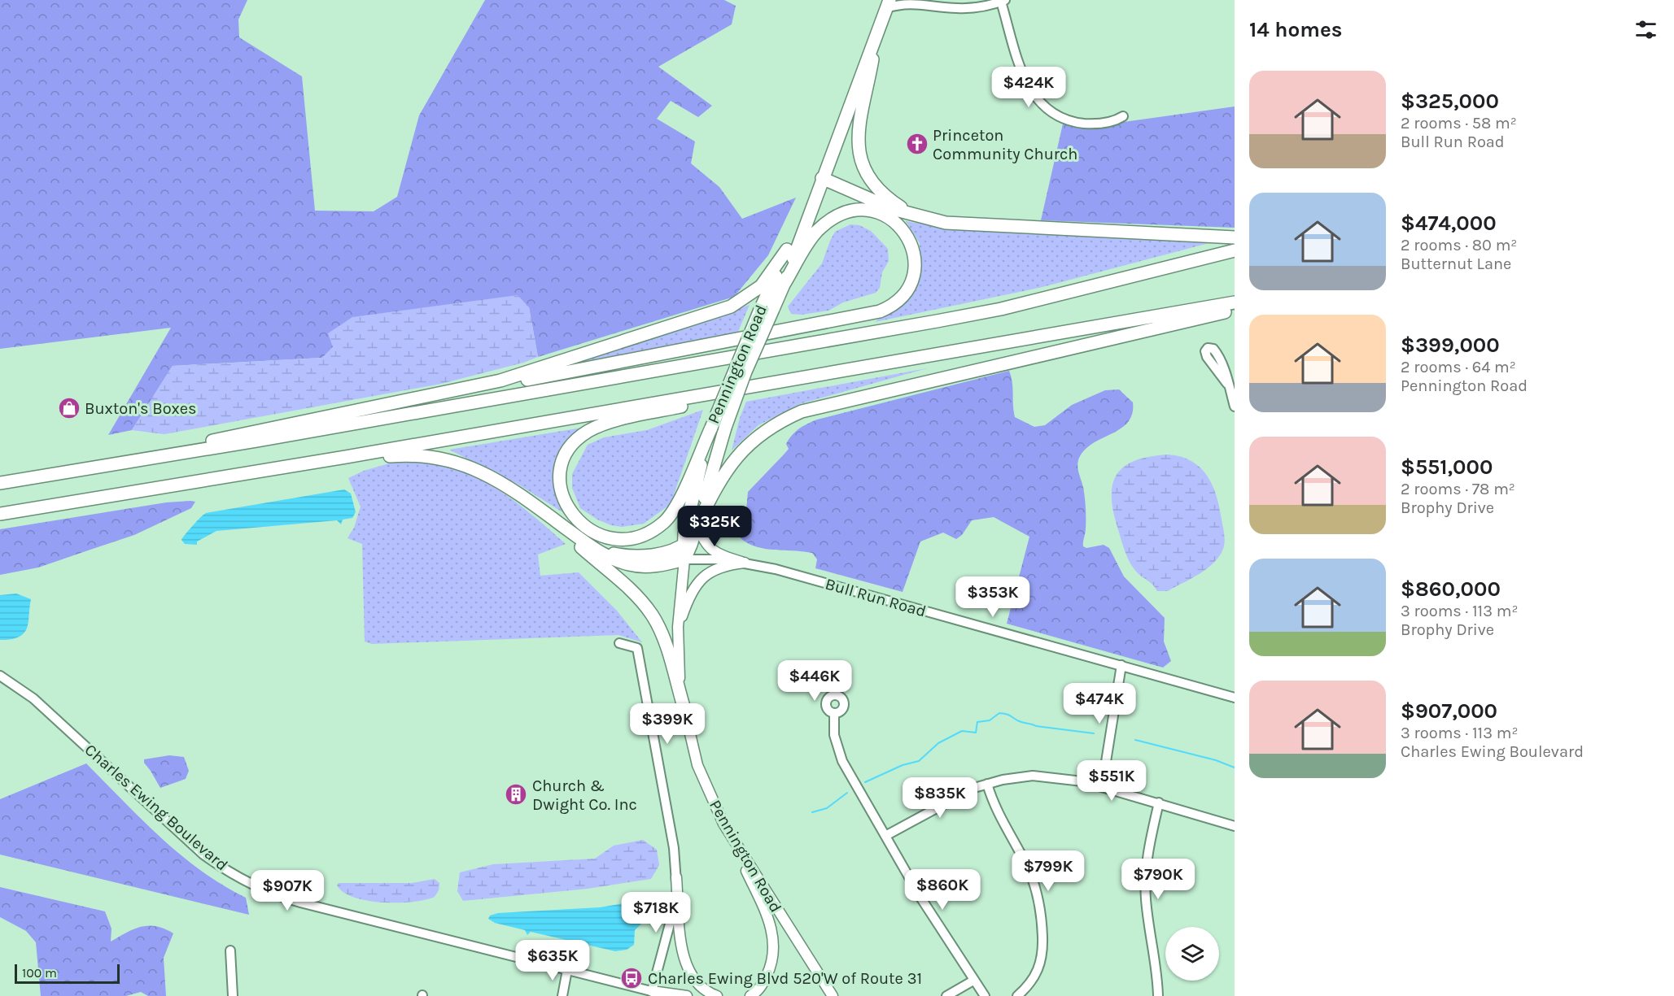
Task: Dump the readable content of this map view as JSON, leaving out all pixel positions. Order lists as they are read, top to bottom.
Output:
{
  "streets": {
    "highway": ["Pennington Road"],
    "street": ["Bull Run Road", "Charles Ewing Boulevard"]
  },
  "crossings": [
    ["Pennington Road", "Bull Run Road"]
  ],
  "places": {
    "church": ["Princeton Community Church"],
    "shop": ["Buxton's Boxes"],
    "building": ["Church & Dwight Co. Inc"],
    "bus stop": ["Charles Ewing Blvd 520'W of Route 31"]
  },
  "scale_bar": "100 m",
  "page": {
    "heading": "14 homes",
    "list": [
      {
        "name": "$325,000",
        "note": "2 rooms · 58 m² · Bull Run Road"
      },
      {
        "name": "$474,000",
        "note": "2 rooms · 80 m² · Butternut Lane"
      },
      {
        "name": "$399,000",
        "note": "2 rooms · 64 m² · Pennington Road"
      },
      {
        "name": "$551,000",
        "note": "2 rooms · 78 m² · Brophy Drive"
      },
      {
        "name": "$860,000",
        "note": "3 rooms · 113 m² · Brophy Drive"
      },
      {
        "name": "$907,000",
        "note": "3 rooms · 113 m² · Charles Ewing Boulevard"
      }
    ],
    "price": [
      "$424K",
      "$325K",
      "$353K",
      "$446K",
      "$474K",
      "$399K",
      "$551K",
      "$835K",
      "$799K",
      "$790K",
      "$860K",
      "$907K",
      "$718K",
      "$635K"
    ],
    "scale": "100 m"
  }
}
